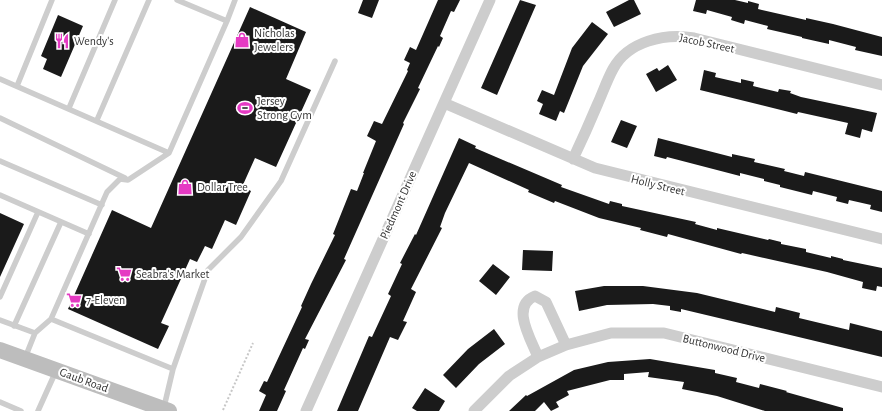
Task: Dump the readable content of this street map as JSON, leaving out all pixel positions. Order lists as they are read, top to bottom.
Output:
{
  "streets": {
    "street": [
      "Jacob Street",
      "Holly Street",
      "Piedmont Drive",
      "Buttonwood Drive",
      "Gaub Road"
    ]
  },
  "crossings": [
    ["Jacob Street", "Holly Street"],
    ["Holly Street", "Piedmont Drive"]
  ],
  "places": {
    "shop": ["Nicholas Jewelers", "Dollar Tree"],
    "restaurant": ["Wendy's"],
    "sports": ["Jersey Strong Gym"],
    "supermarket": ["Seabra's Market", "7-Eleven"]
  }
}
